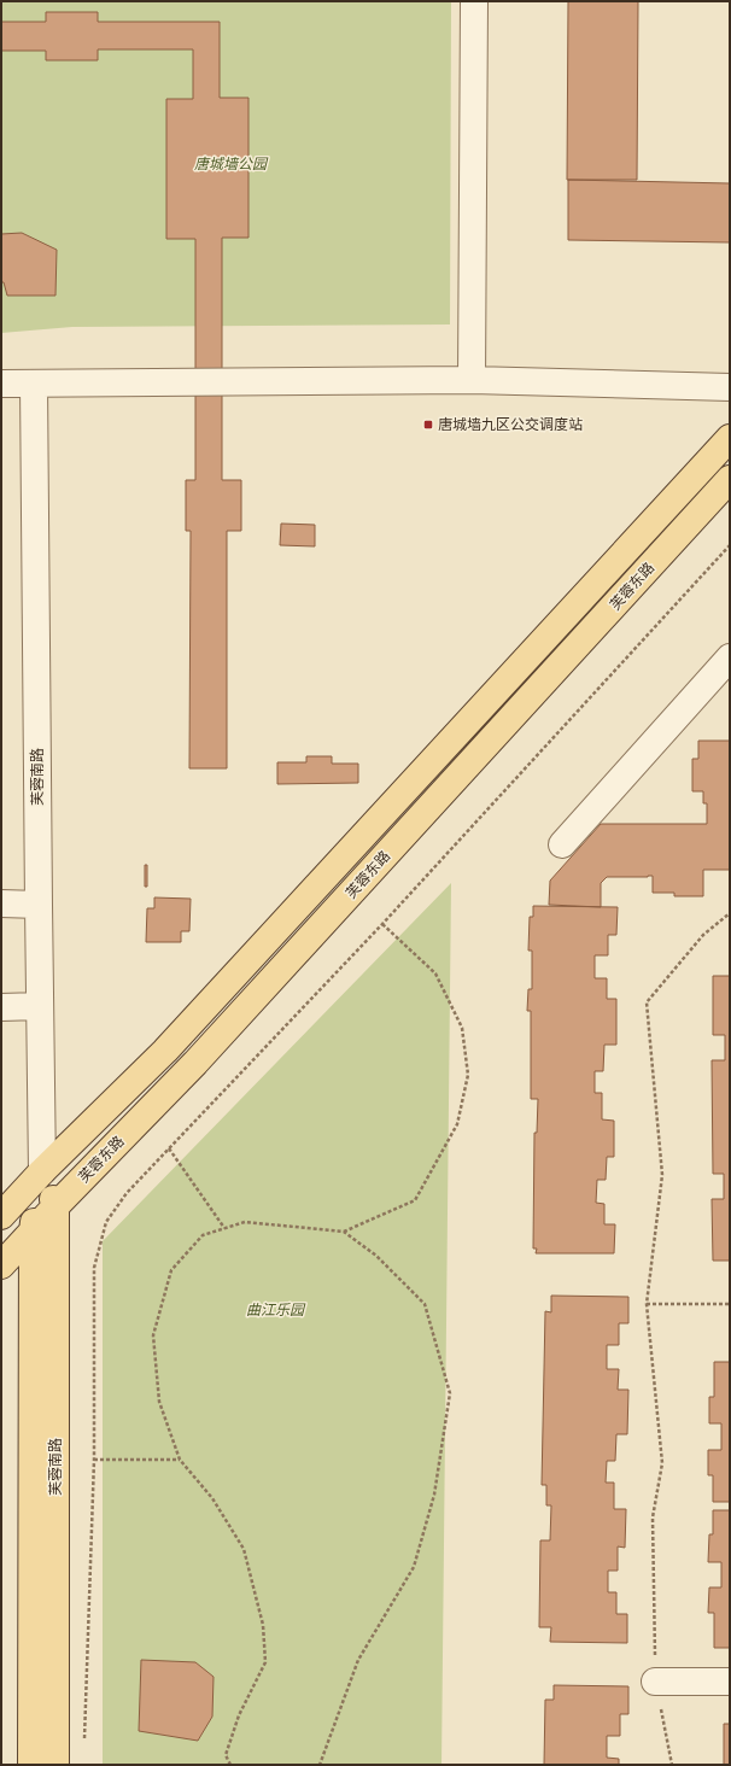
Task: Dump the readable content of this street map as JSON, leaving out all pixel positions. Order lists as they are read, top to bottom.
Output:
{
  "streets": {
    "main road": ["芙蓉东路", "芙蓉南路"]
  },
  "crossings": [
    ["芙蓉东路", "芙蓉南路"]
  ],
  "parks": ["唐城墙公园", "曲江乐园"],
  "places": {
    "transit": ["唐城墙九区公交调度站"]
  }
}
